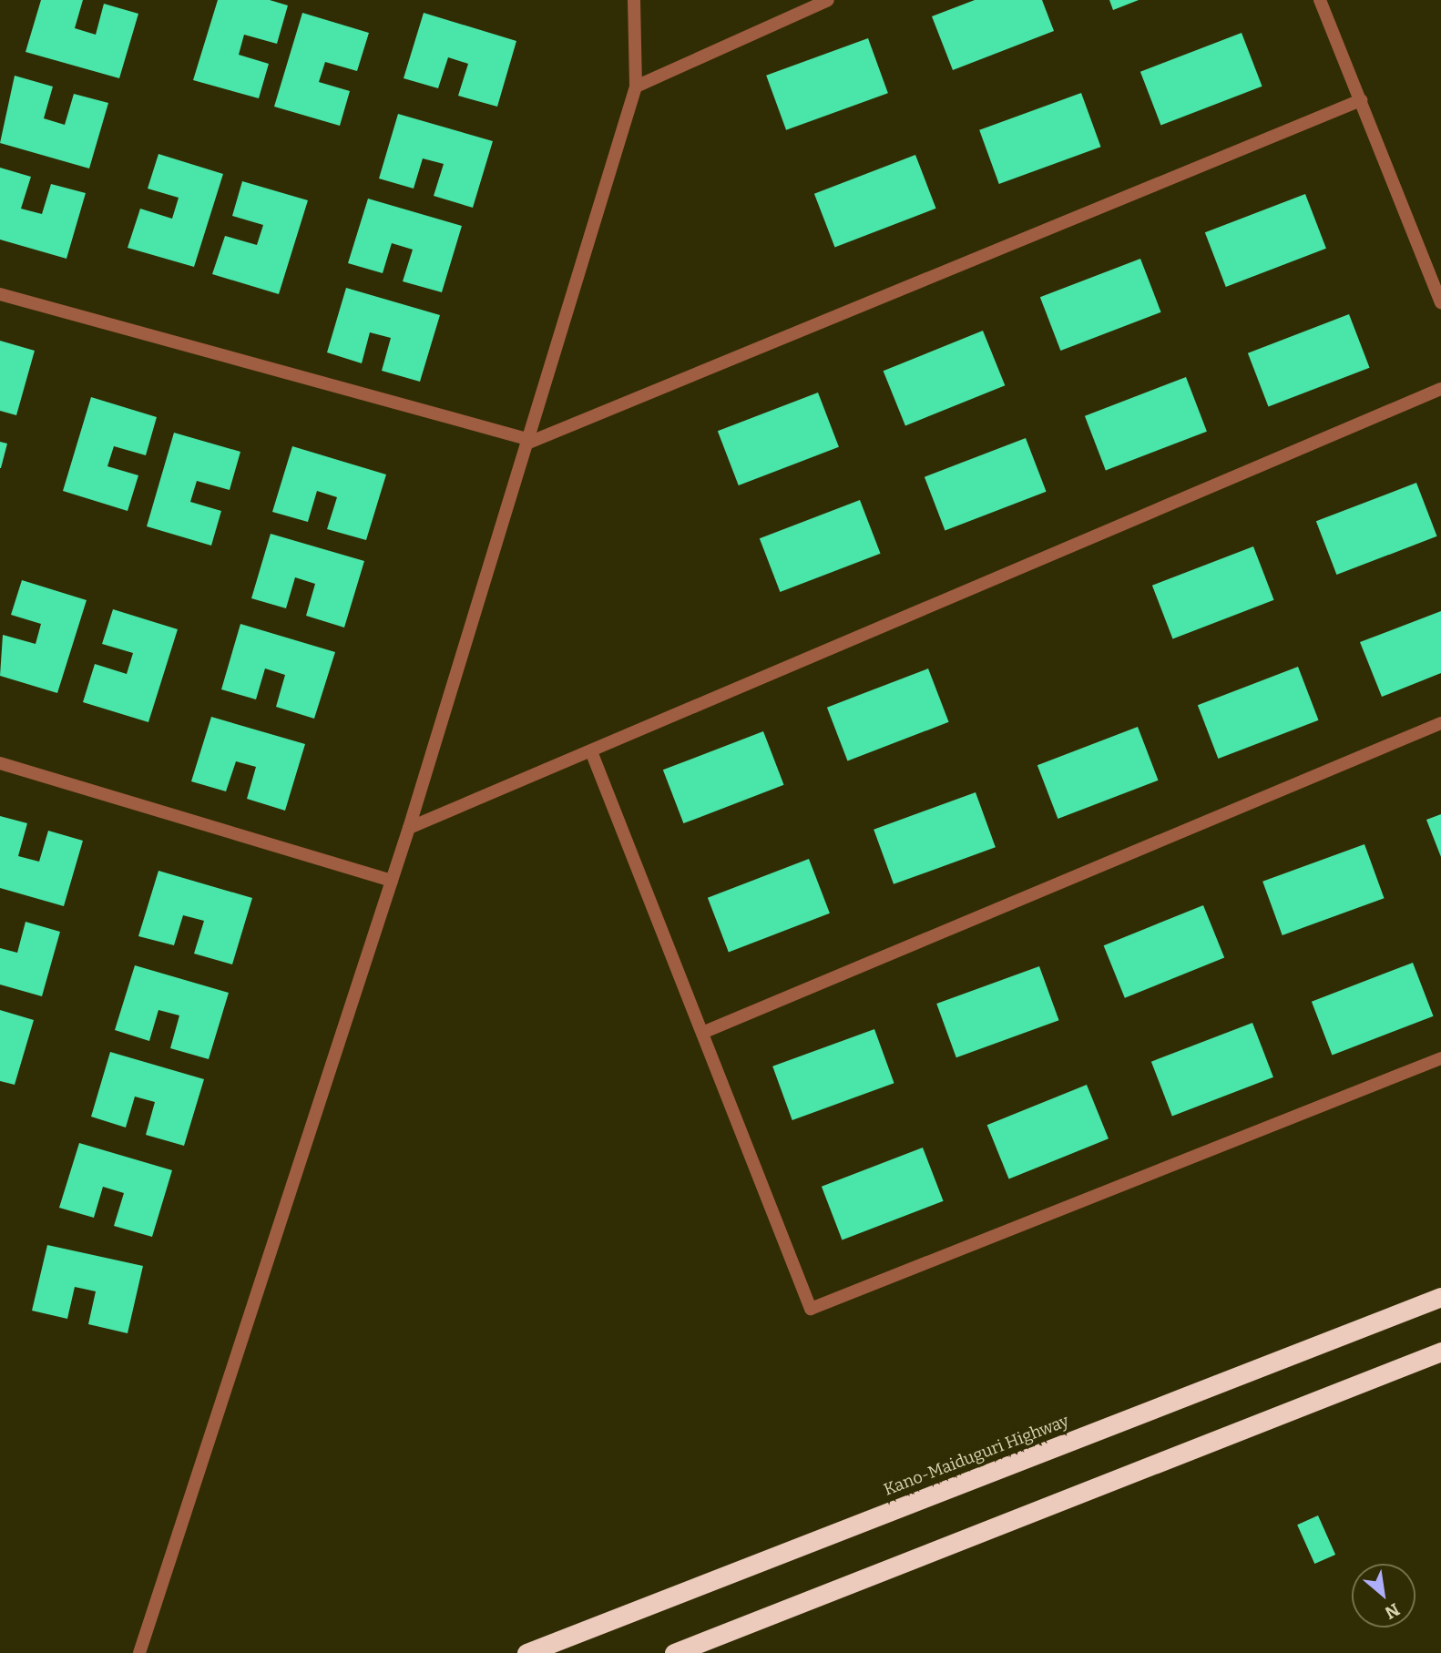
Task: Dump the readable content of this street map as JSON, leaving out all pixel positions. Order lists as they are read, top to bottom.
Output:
{
  "streets": {
    "highway": ["Kano-Maiduguri Highway"]
  },
  "north": "bottom right"
}
